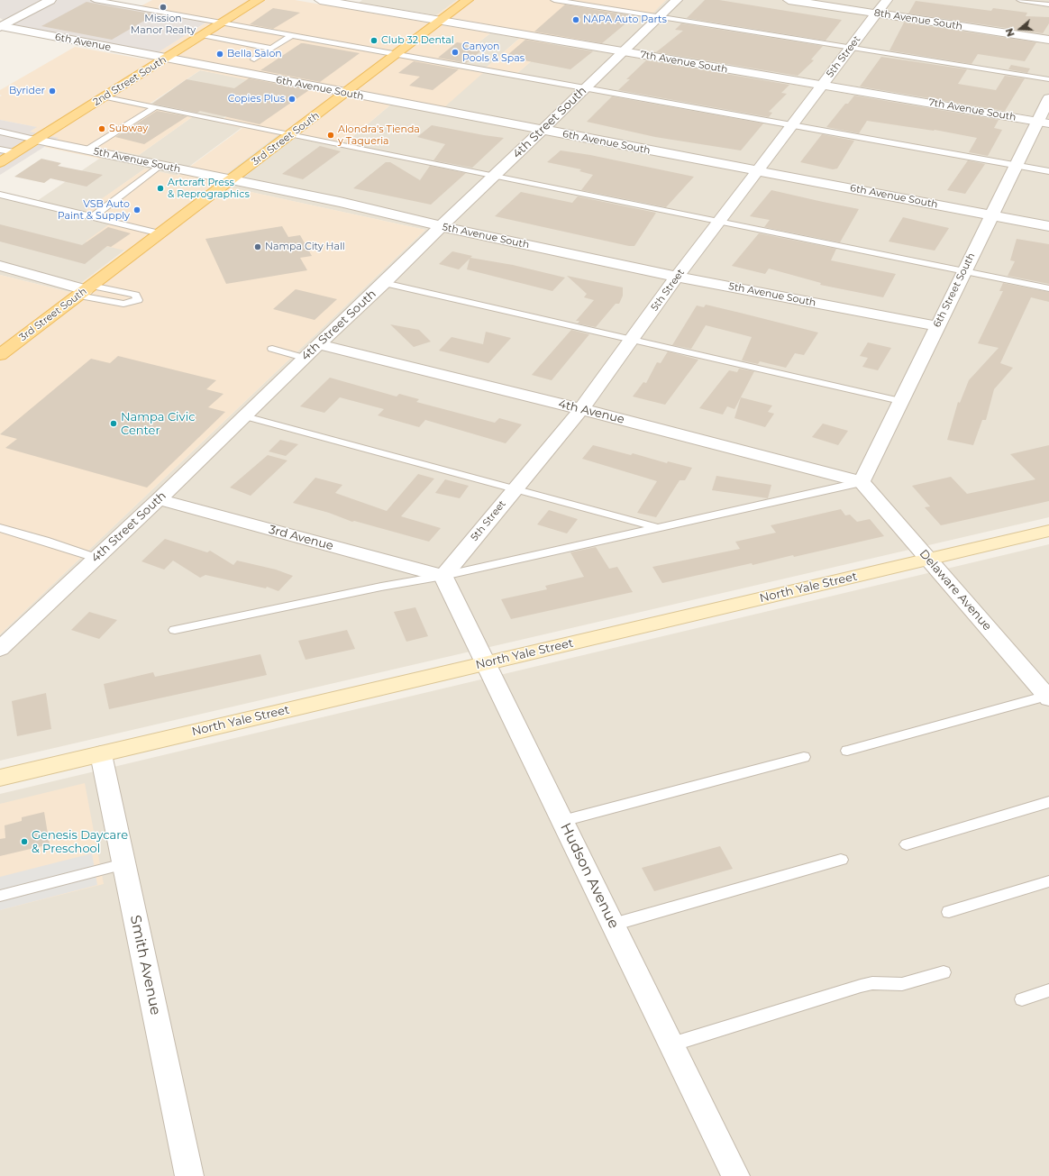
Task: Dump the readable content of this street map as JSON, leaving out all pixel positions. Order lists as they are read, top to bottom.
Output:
{
  "streets": {
    "main road": ["2nd Street South", "3rd Street South", "North Yale Street"],
    "street": [
      "8th Avenue South",
      "6th Avenue",
      "5th Street",
      "7th Avenue South",
      "6th Avenue South",
      "4th Street South",
      "5th Avenue South",
      "6th Street South",
      "4th Avenue",
      "3rd Avenue",
      "Delaware Avenue",
      "Hudson Avenue",
      "Smith Avenue"
    ]
  },
  "crossings": [
    ["8th Avenue South", "5th Street"],
    ["6th Avenue", "2nd Street South"],
    ["6th Avenue", "6th Avenue South"],
    ["5th Street", "7th Avenue South"],
    ["5th Street", "6th Avenue South"],
    ["5th Street", "5th Avenue South"],
    ["5th Street", "4th Avenue"],
    ["5th Street", "3rd Avenue"],
    ["5th Street", "Hudson Avenue"],
    ["7th Avenue South", "4th Street South"],
    ["7th Avenue South", "3rd Street South"],
    ["7th Avenue South", "6th Street South"],
    ["2nd Street South", "6th Avenue South"],
    ["2nd Street South", "5th Avenue South"],
    ["6th Avenue South", "4th Street South"],
    ["6th Avenue South", "3rd Street South"],
    ["6th Avenue South", "6th Street South"],
    ["4th Street South", "5th Avenue South"],
    ["4th Street South", "4th Avenue"],
    ["4th Street South", "3rd Avenue"],
    ["3rd Street South", "5th Avenue South"],
    ["5th Avenue South", "6th Street South"],
    ["6th Street South", "4th Avenue"],
    ["6th Street South", "Delaware Avenue"],
    ["4th Avenue", "Delaware Avenue"],
    ["3rd Avenue", "Hudson Avenue"],
    ["North Yale Street", "Delaware Avenue"],
    ["North Yale Street", "Hudson Avenue"],
    ["North Yale Street", "Smith Avenue"]
  ],
  "places": [
    "Mission Manor Realty",
    "NAPA Auto Parts",
    "Club 32 Dental",
    "Canyon Pools & Spas",
    "Bella Salon",
    "Byrider",
    "Copies Plus",
    "Subway",
    "Alondra's Tienda y Taqueria",
    "Artcraft Press & Reprographics",
    "VSB Auto Paint & Supply",
    "Nampa City Hall",
    "Nampa Civic Center",
    "Genesis Daycare & Preschool"
  ],
  "north": "left"
}
